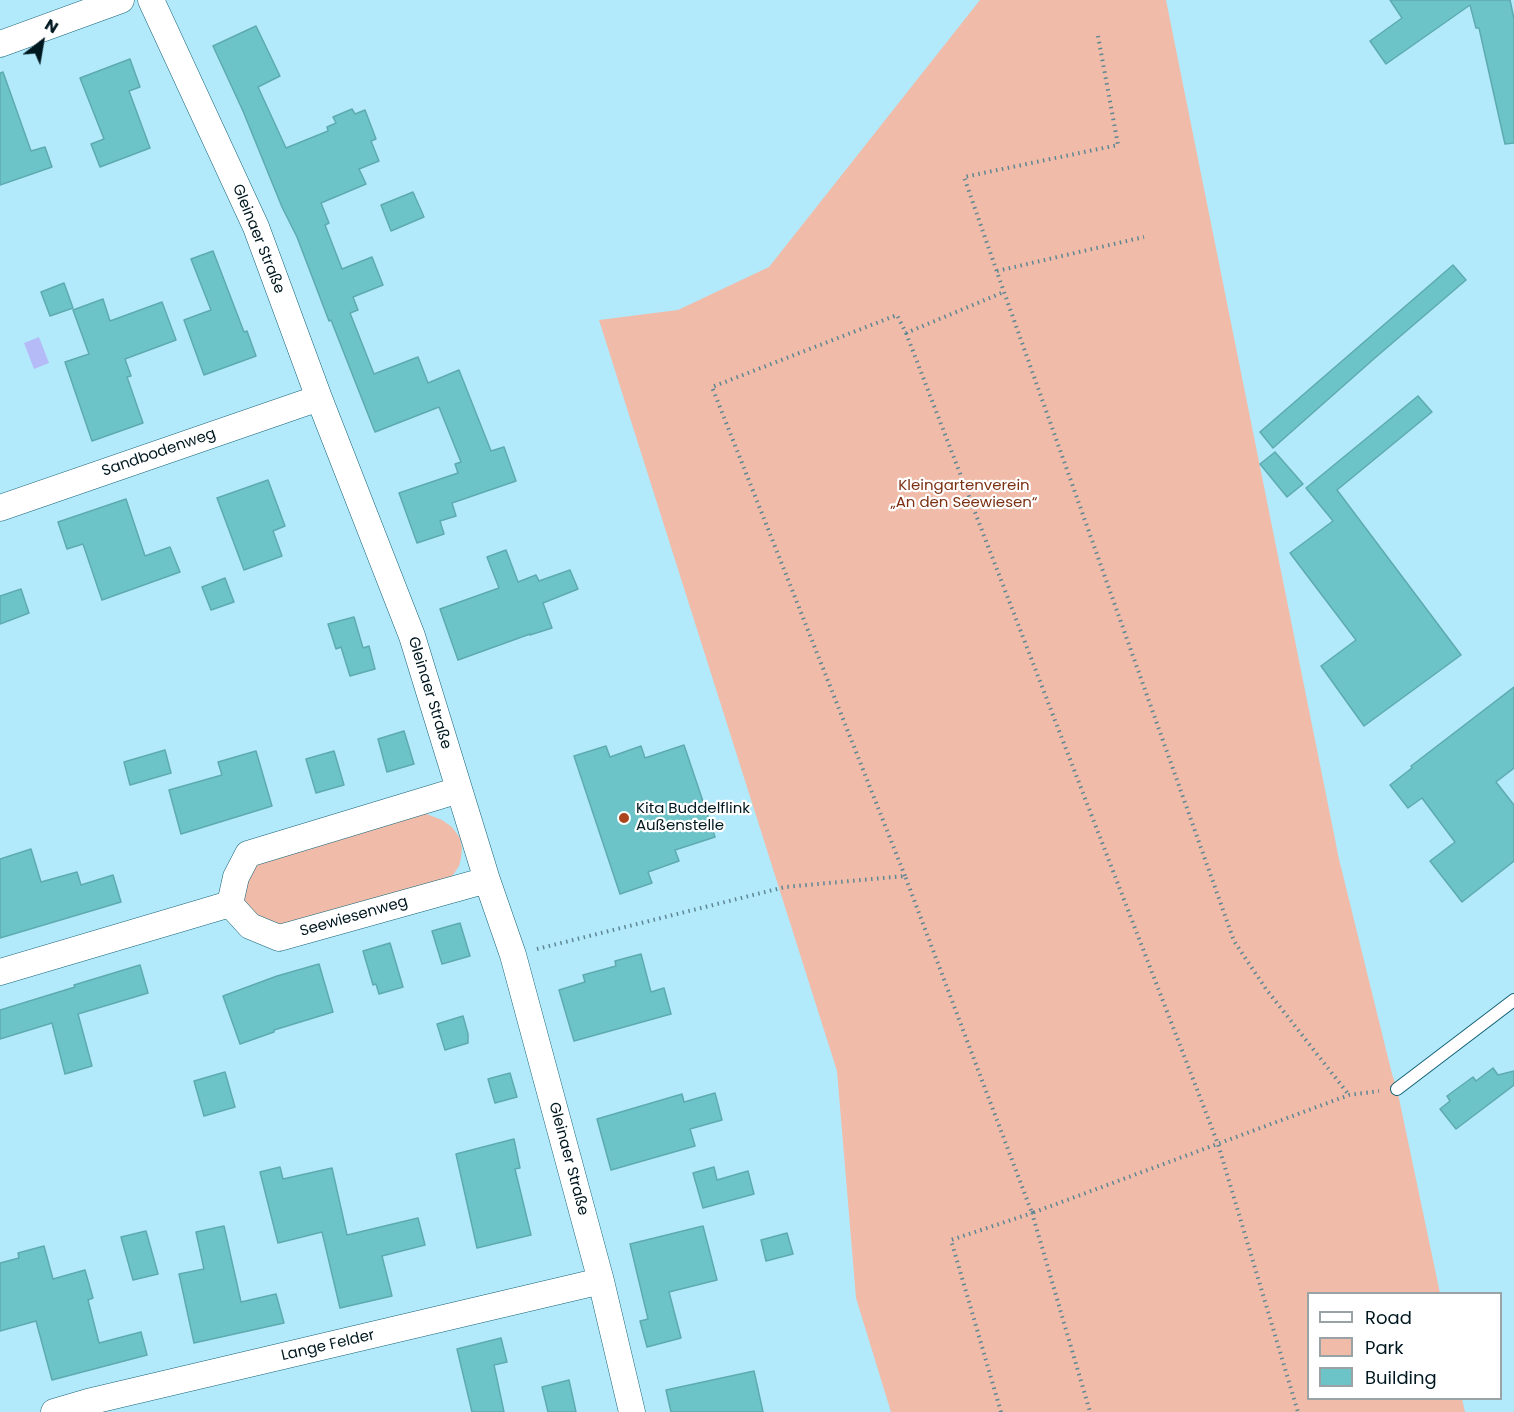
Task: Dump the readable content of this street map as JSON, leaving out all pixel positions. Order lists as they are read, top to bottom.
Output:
{
  "streets": {
    "street": [
      "Gleinaer Straße",
      "Sandbodenweg",
      "Seewiesenweg",
      "Lange Felder"
    ]
  },
  "crossings": [
    ["Gleinaer Straße", "Sandbodenweg"],
    ["Gleinaer Straße", "Seewiesenweg"],
    ["Gleinaer Straße", "Lange Felder"]
  ],
  "parks": ["Kleingartenverein „An den Seewiesen“"],
  "places": ["Kita Buddelflink Außenstelle"],
  "legend": ["Road", "Park", "Building"],
  "north": "top right"
}
